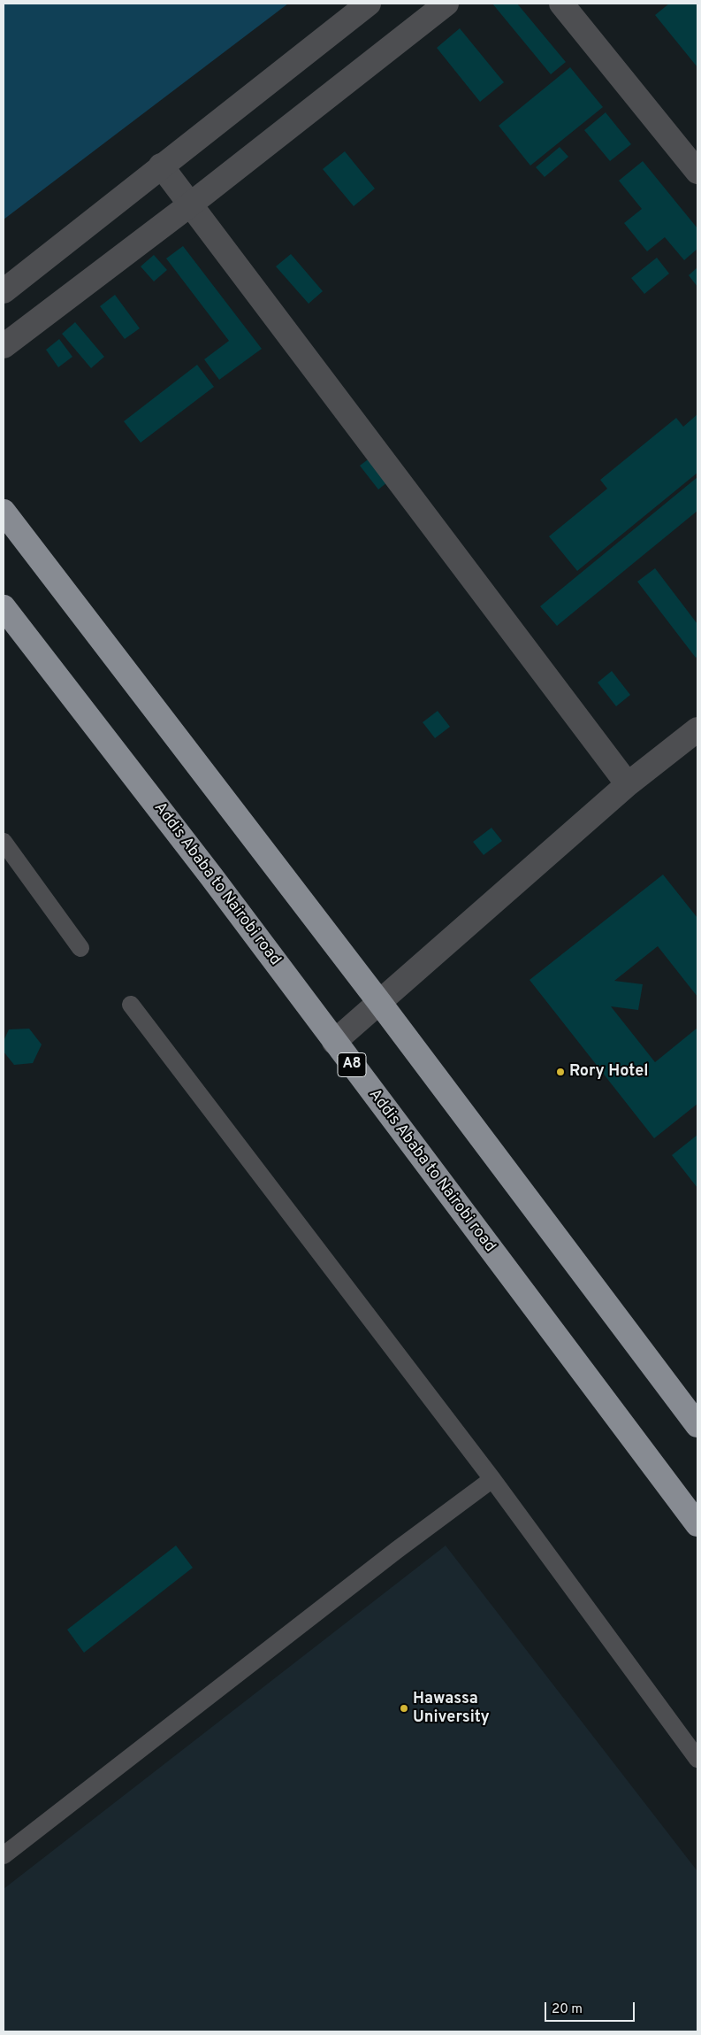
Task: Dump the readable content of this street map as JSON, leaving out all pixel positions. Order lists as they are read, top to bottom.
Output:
{
  "streets": {
    "highway": ["Addis Ababa to Nairobi road", "A8"]
  },
  "places": ["Rory Hotel", "Hawassa University"],
  "scale_bar": "20 m"
}
